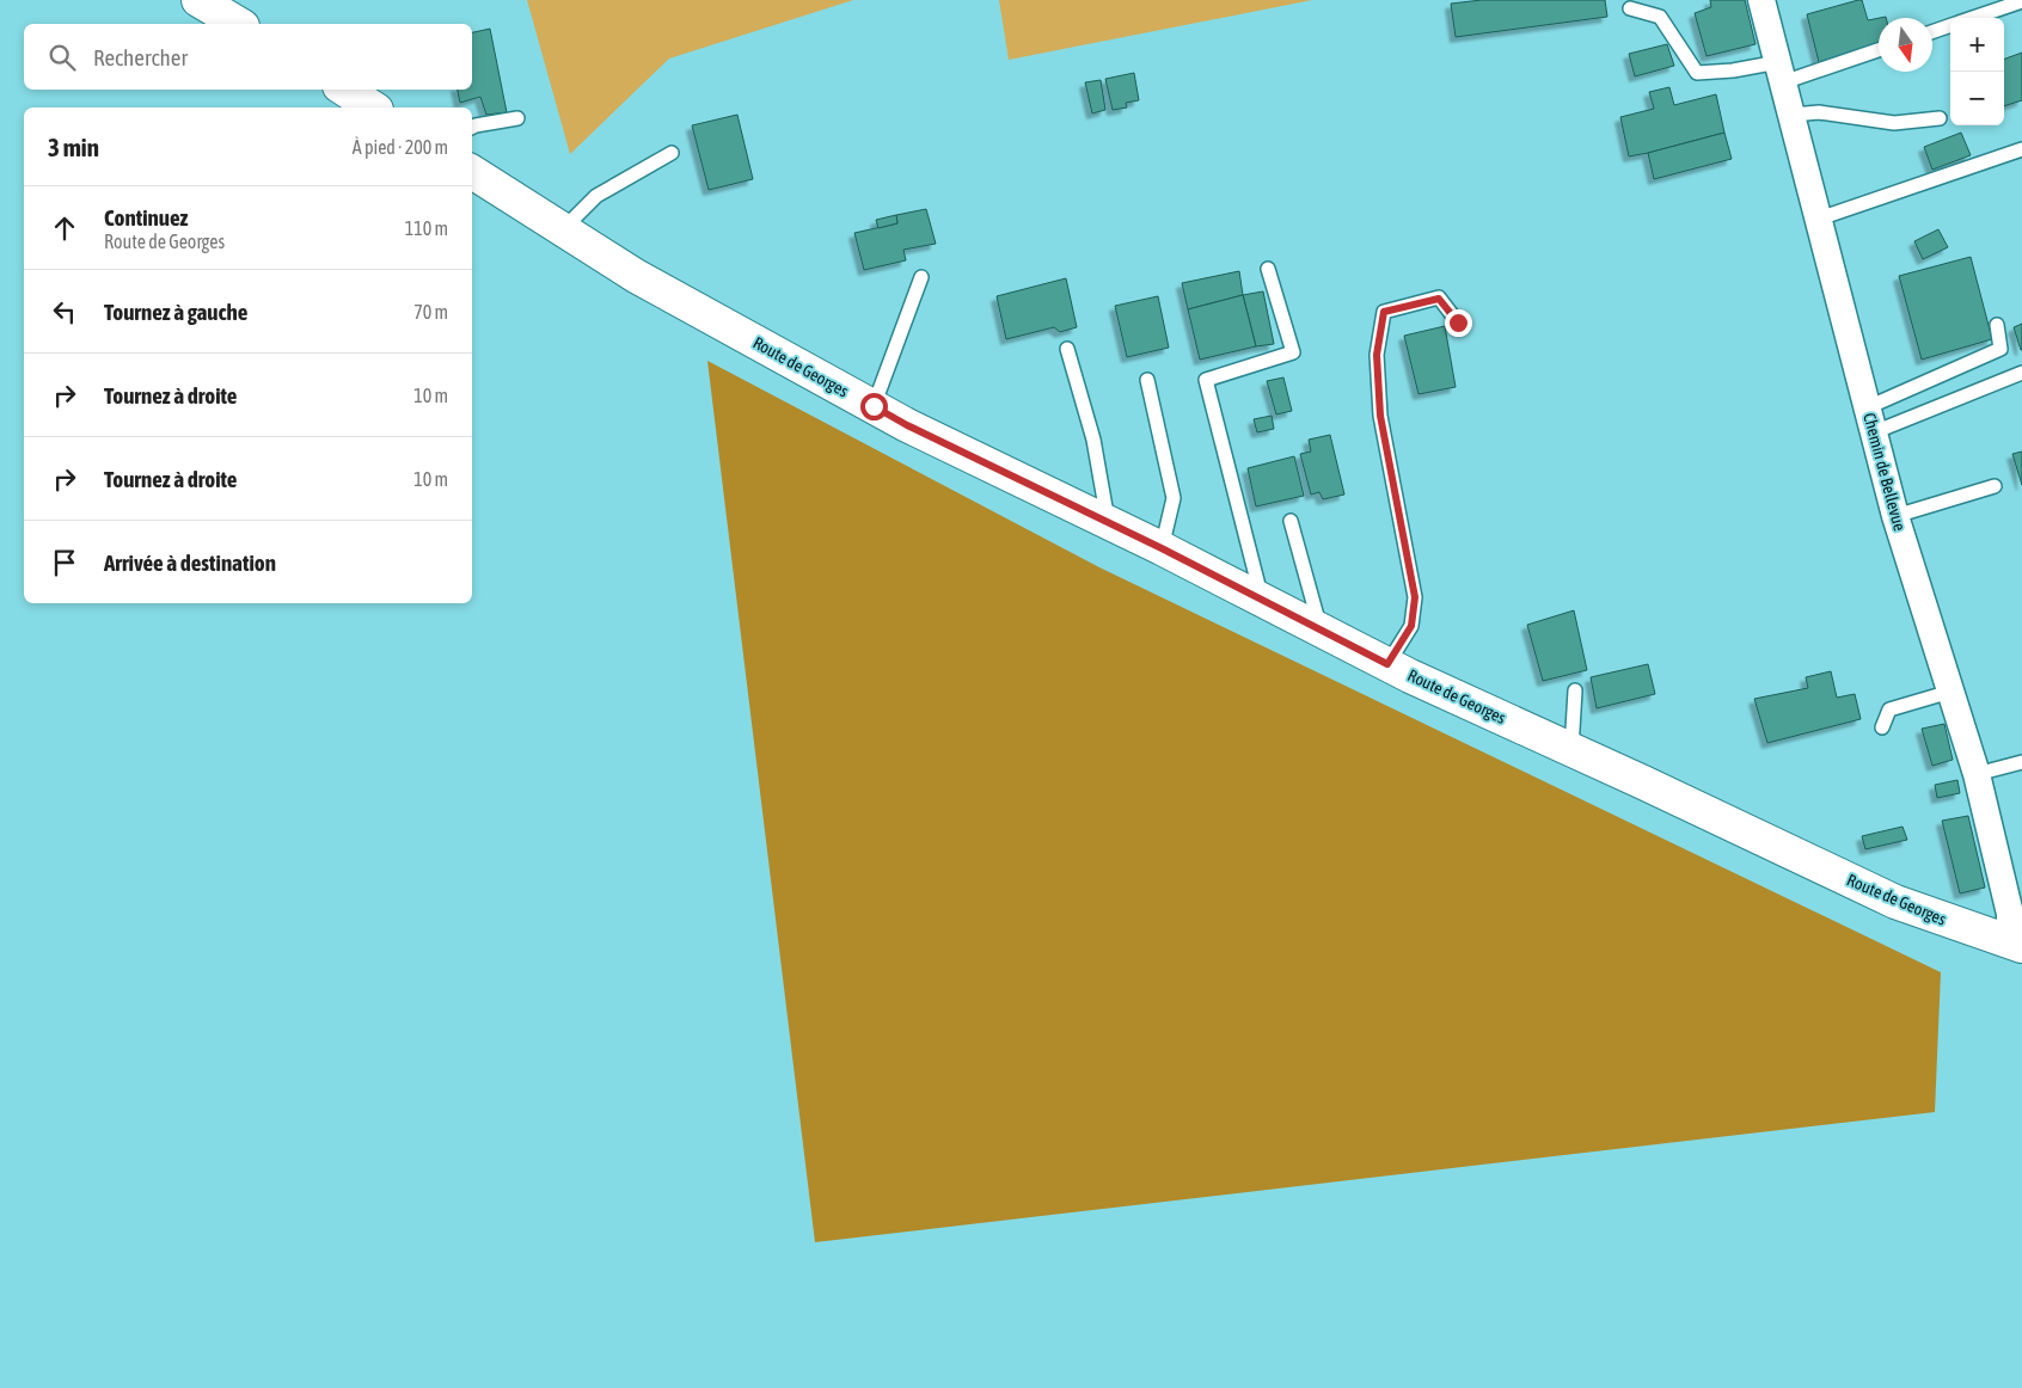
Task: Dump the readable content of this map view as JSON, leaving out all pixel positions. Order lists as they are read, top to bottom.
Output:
{
  "streets": {
    "street": ["Route de Georges", "Chemin de Bellevue"]
  },
  "crossings": [
    ["Route de Georges", "Chemin de Bellevue"]
  ],
  "north": "bottom",
  "page": {
    "map_buttons": ["+", "−"],
    "search": "Rechercher",
    "heading": ["3 min", "À pied · 200 m"],
    "list": [
      ["Continuez", "Route de Georges", "110 m"],
      ["Tournez à gauche", "70 m"],
      ["Tournez à droite", "10 m"],
      ["Tournez à droite", "10 m"],
      "Arrivée à destination"
    ]
  }
}
